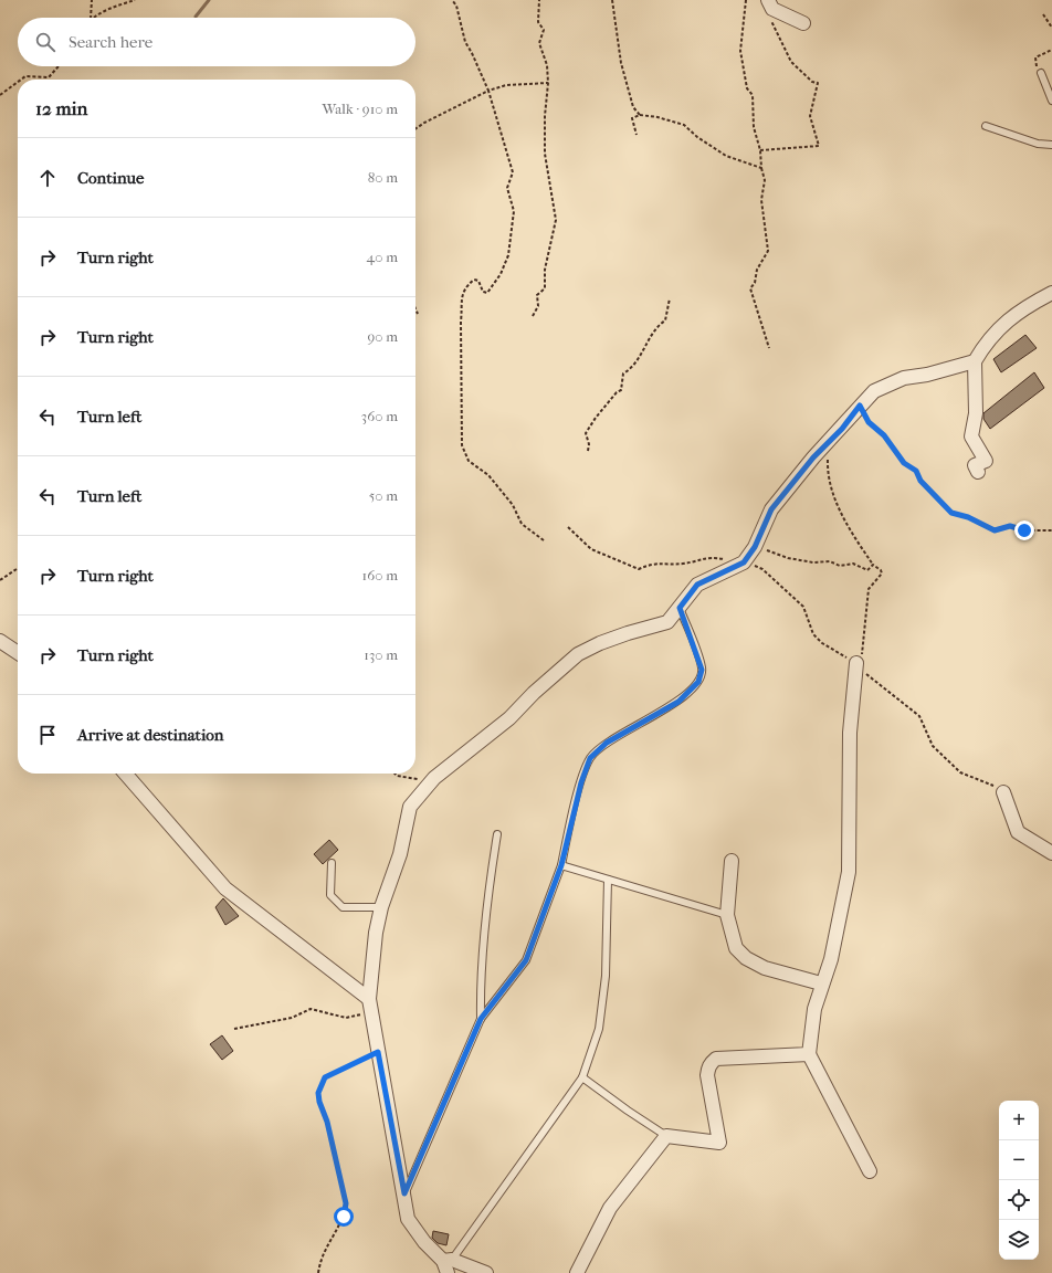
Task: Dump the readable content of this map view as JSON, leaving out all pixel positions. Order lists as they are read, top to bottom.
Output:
{
  "page": {
    "search": "Search here",
    "heading": ["12 min", "Walk · 910 m"],
    "list": [
      ["Continue", "80 m"],
      ["Turn right", "40 m"],
      ["Turn right", "90 m"],
      ["Turn left", "360 m"],
      ["Turn left", "50 m"],
      ["Turn right", "160 m"],
      ["Turn right", "130 m"],
      "Arrive at destination"
    ],
    "map_buttons": ["+", "−"]
  }
}
